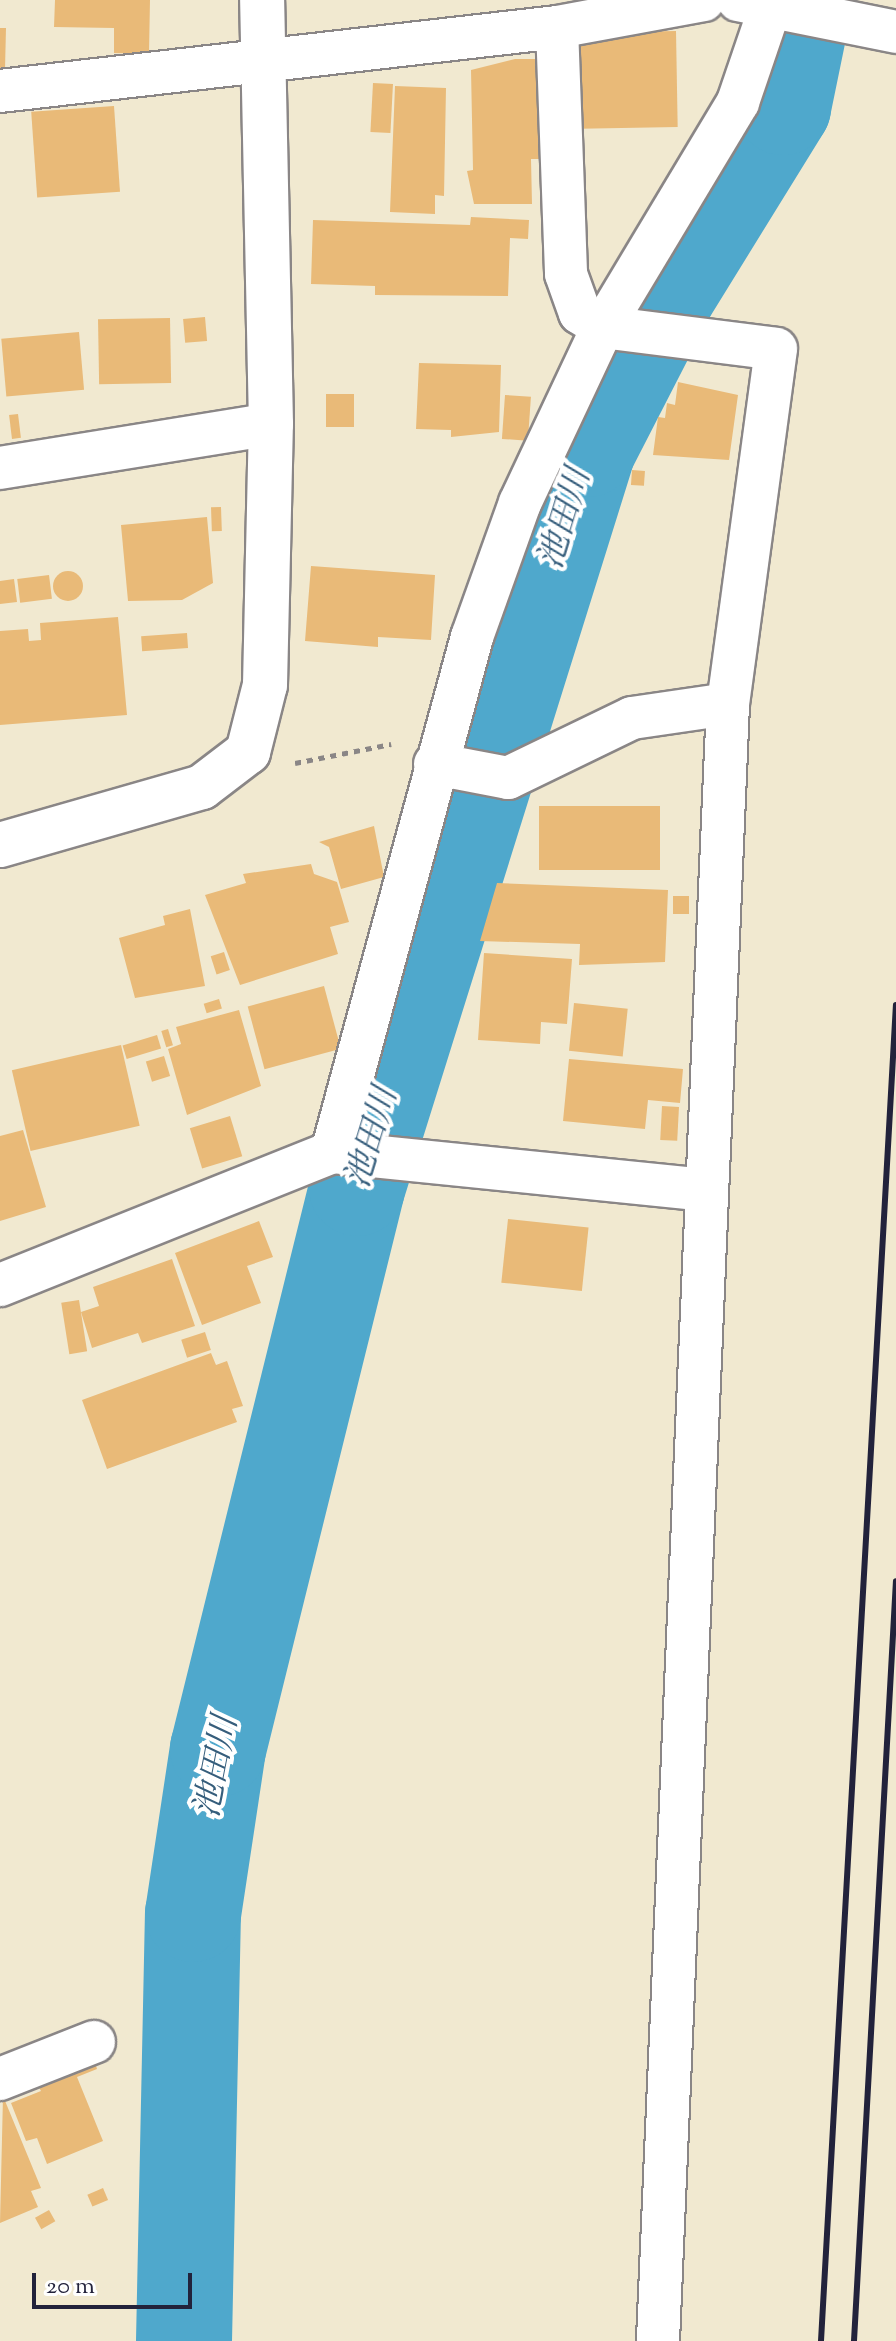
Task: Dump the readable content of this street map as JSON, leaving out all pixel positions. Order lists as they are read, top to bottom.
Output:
{
  "water": ["池田川"],
  "scale_bar": "20 m"
}
